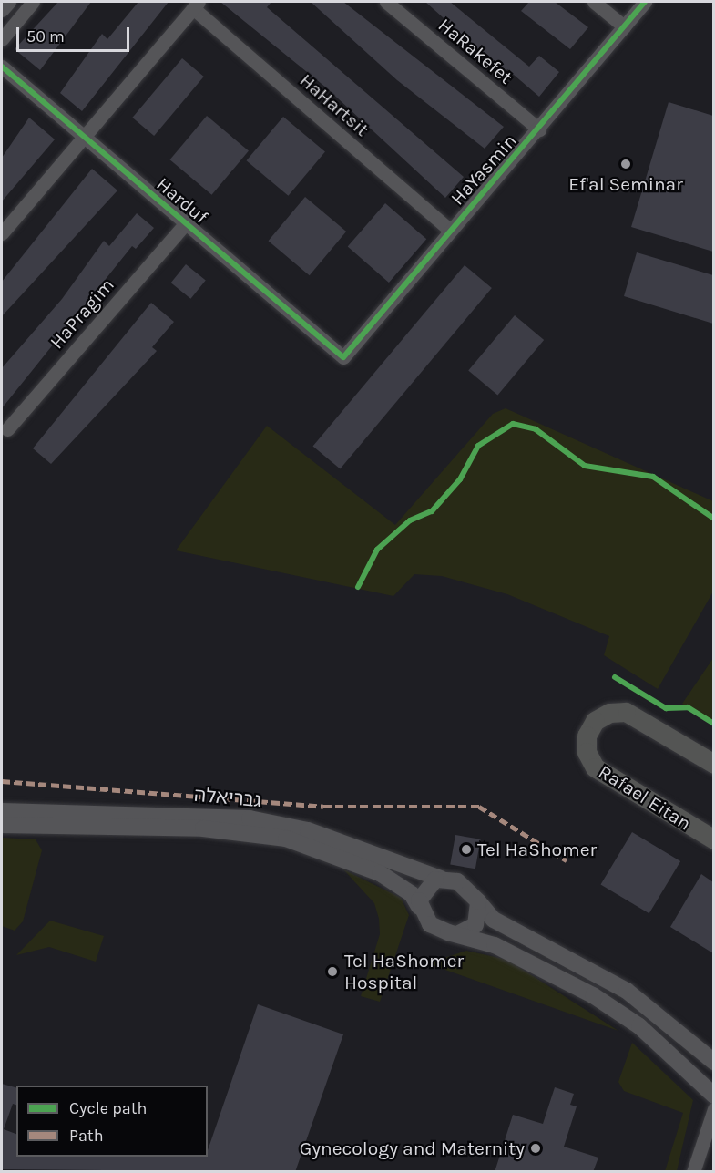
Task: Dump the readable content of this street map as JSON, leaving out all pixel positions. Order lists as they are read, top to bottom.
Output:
{
  "streets": {
    "main road": ["Rafael Eitan"],
    "street": [
      "HaRakefet",
      "HaHartsit",
      "HaYasmin",
      "Harduf",
      "HaPragim",
      "גבריאלה"
    ]
  },
  "crossings": [
    ["HaRakefet", "HaYasmin"],
    ["HaHartsit", "HaYasmin"],
    ["HaYasmin", "Harduf"],
    ["Harduf", "HaPragim"]
  ],
  "places": [
    "Ef'al Seminar",
    "Tel HaShomer",
    "Tel HaShomer Hospital",
    "Gynecology and Maternity"
  ],
  "legend": ["Cycle path", "Path"],
  "scale_bar": "50 m"
}
